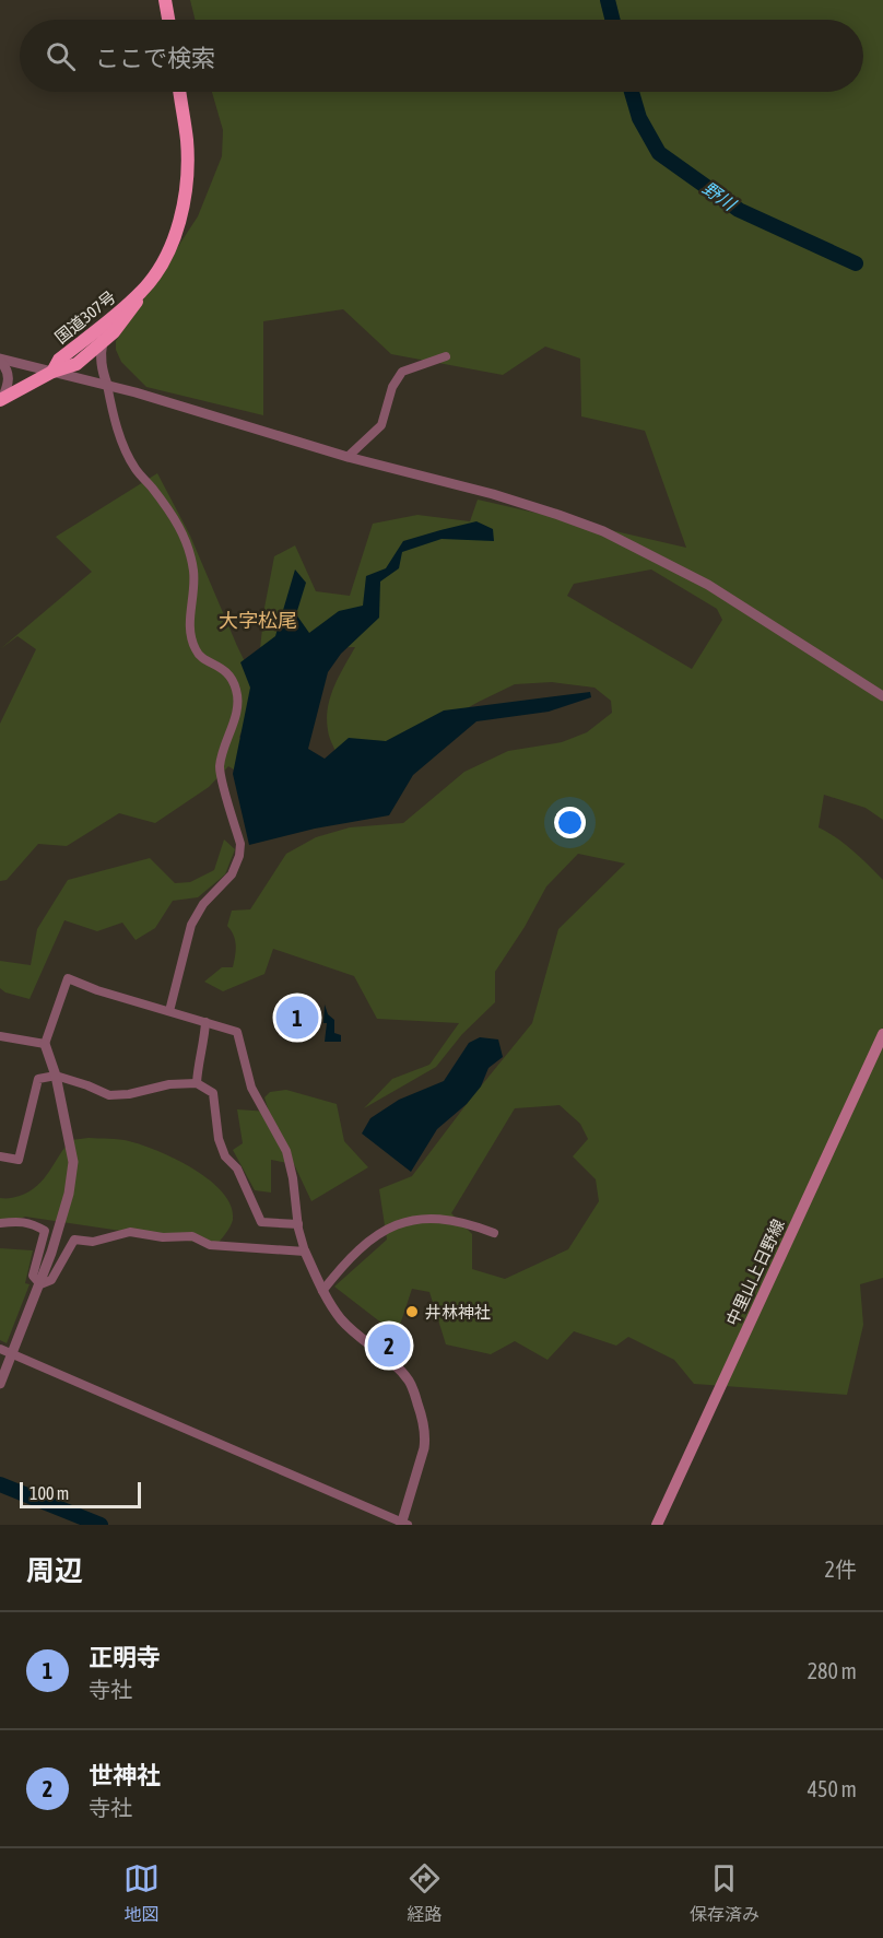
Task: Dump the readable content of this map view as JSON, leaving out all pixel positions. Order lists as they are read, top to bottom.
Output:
{
  "streets": {
    "highway": ["国道307号"],
    "main road": ["中里山上日野線"]
  },
  "districts": ["大字松尾"],
  "water": ["野川"],
  "places": ["井林神社"],
  "scale_bar": "100 m",
  "page": {
    "search": "ここで検索",
    "pins": ["1", "2"],
    "scale": "100 m",
    "heading": ["周辺", "2件"],
    "list": [
      {
        "mark": "1",
        "name": "正明寺",
        "note": "寺社",
        "value": "280 m"
      },
      {
        "mark": "2",
        "name": "世神社",
        "note": "寺社",
        "value": "450 m"
      }
    ],
    "nav": ["地図", "経路", "保存済み"]
  }
}
